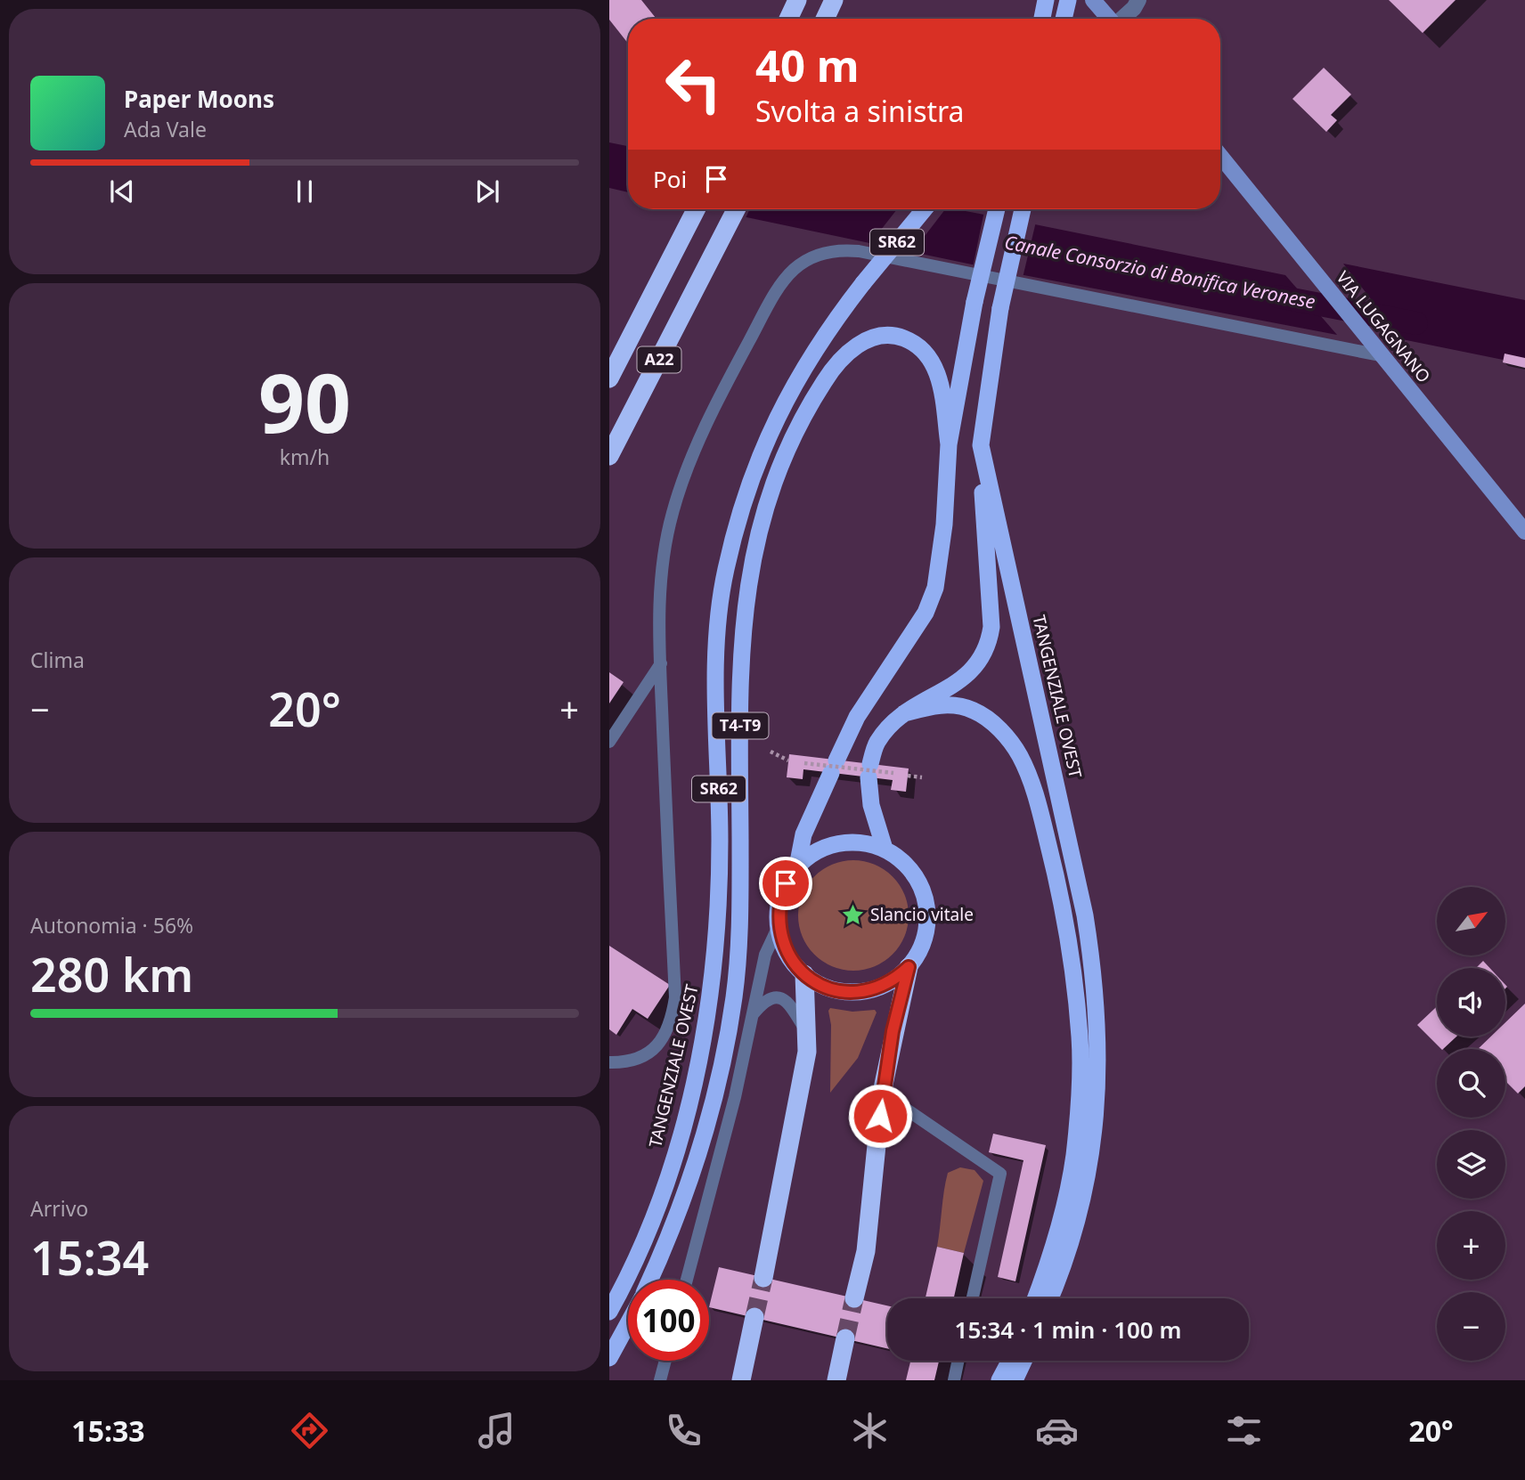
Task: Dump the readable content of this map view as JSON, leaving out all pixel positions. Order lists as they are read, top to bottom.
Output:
{
  "streets": {
    "highway": [
      "SR62",
      "A22",
      "TANGENZIALE OVEST",
      "T4-T9"
    ],
    "main road": ["VIA LUGAGNANO"]
  },
  "water": ["Canale Consorzio di Bonifica Veronese"],
  "places": {
    "place": ["Slancio vitale"]
  },
  "north": "top right",
  "page": {
    "turn": ["40 m", "Svolta a sinistra"],
    "song": ["Paper Moons", "Ada Vale"],
    "then": "Poi",
    "tile": [
      ["90", "km/h"],
      "Clima",
      ["Autonomia · 56%", "280 km"],
      ["Arrivo", "15:34"]
    ],
    "heat": ["−", "20°", "+"],
    "map_buttons": ["+", "−"],
    "limit": "100",
    "trip": "15:34 · 1 min · 100 m",
    "tabs": ["15:33", "20°"]
  }
}
